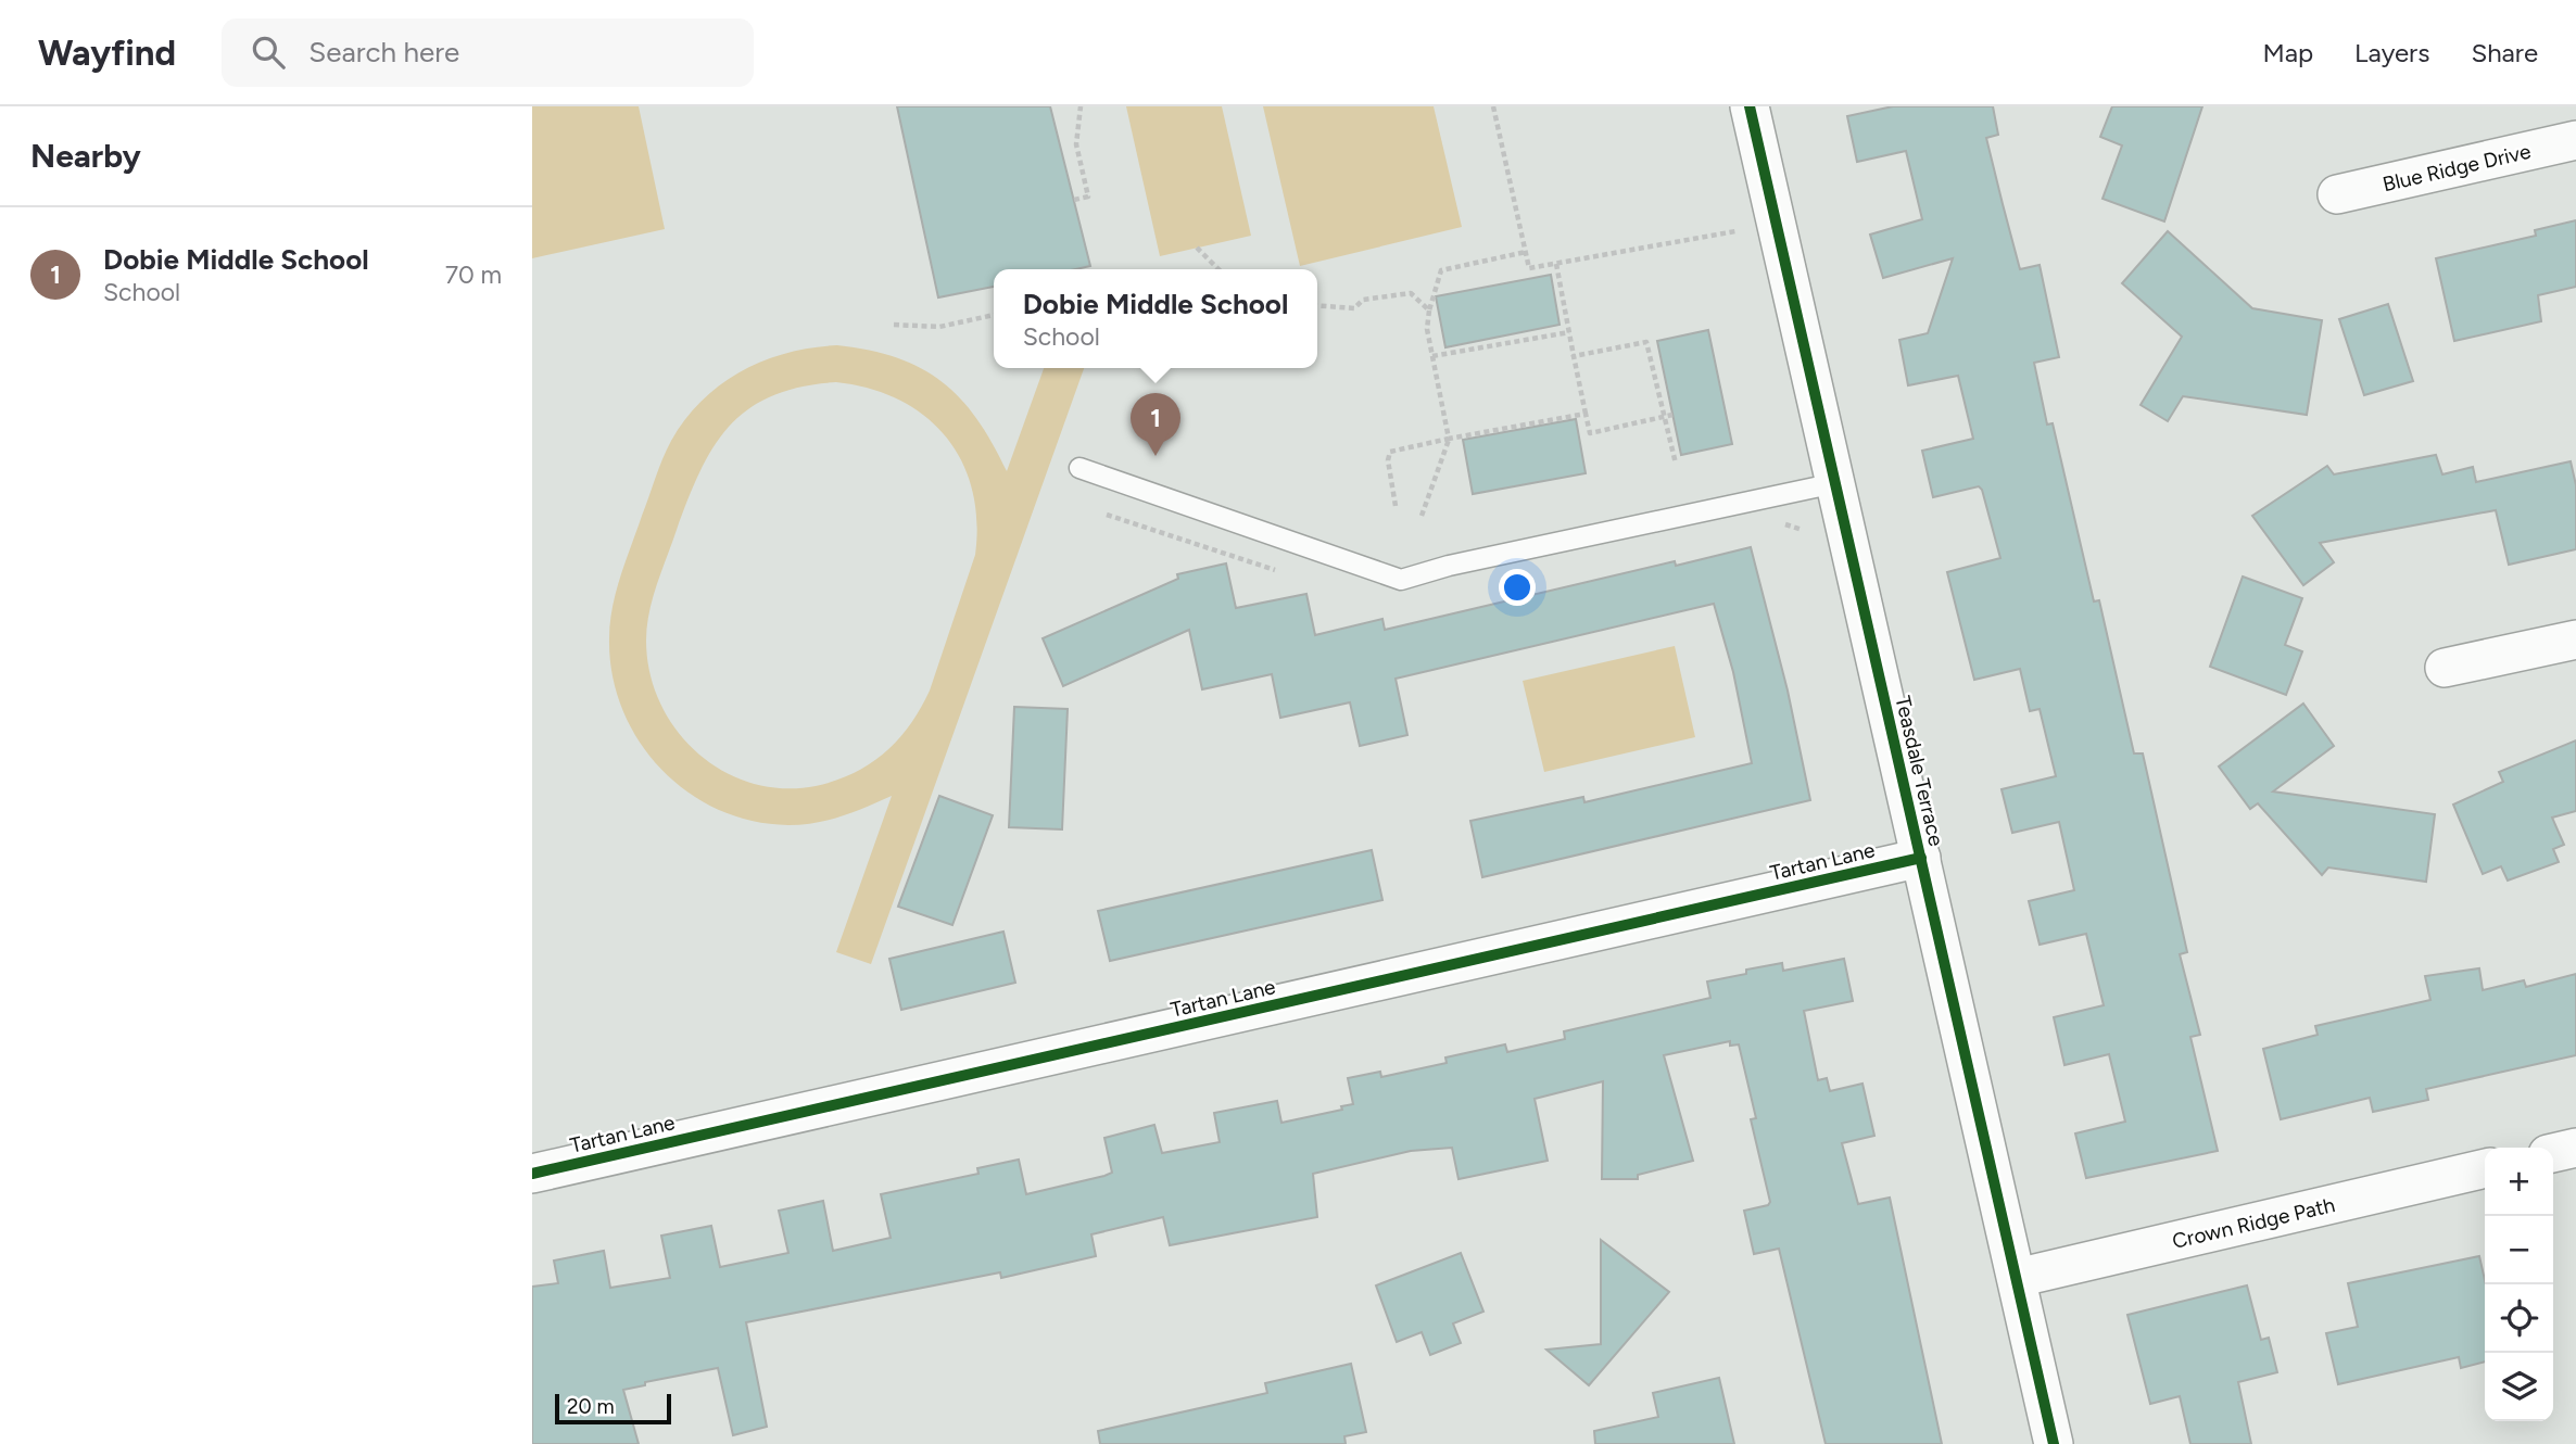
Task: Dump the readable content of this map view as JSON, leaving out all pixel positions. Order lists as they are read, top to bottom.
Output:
{
  "streets": {
    "street": [
      "Blue Ridge Drive",
      "Teasdale Terrace",
      "Tartan Lane",
      "Crown Ridge Path"
    ]
  },
  "crossings": [
    ["Teasdale Terrace", "Tartan Lane"],
    ["Teasdale Terrace", "Crown Ridge Path"]
  ],
  "scale_bar": "20 m",
  "page": {
    "header": "Wayfind",
    "search": "Search here",
    "nav": ["Map", "Layers", "Share"],
    "heading": "Nearby",
    "list": [
      {
        "mark": "1",
        "name": "Dobie Middle School",
        "note": "School",
        "value": "70 m"
      }
    ],
    "popup": ["Dobie Middle School", "School"],
    "pins": "1",
    "map_buttons": ["+", "−"],
    "scale": "20 m"
  }
}
